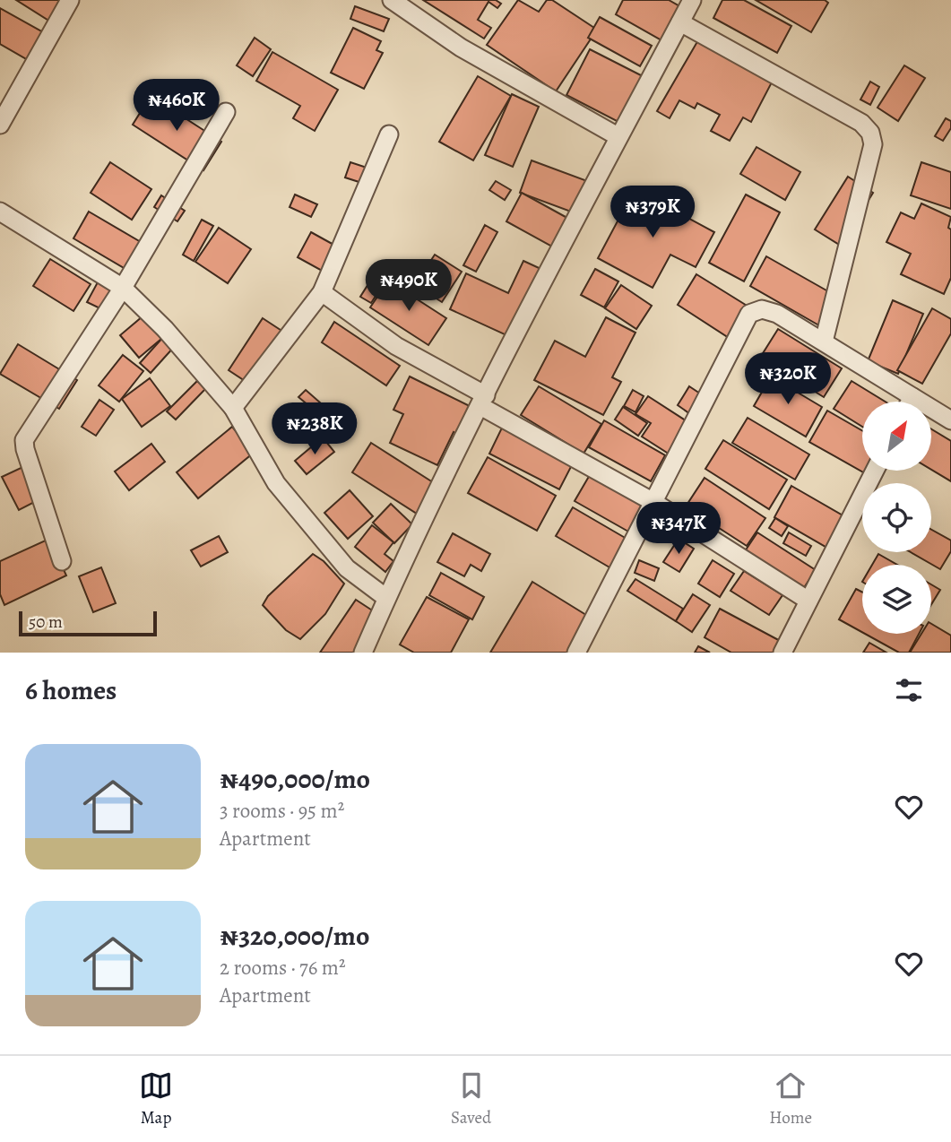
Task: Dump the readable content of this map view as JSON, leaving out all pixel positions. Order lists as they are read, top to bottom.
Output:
{
  "scale_bar": "50 m",
  "north": "top right",
  "page": {
    "price": [
      "₦460K",
      "₦379K",
      "₦490K",
      "₦320K",
      "₦238K",
      "₦347K"
    ],
    "scale": "50 m",
    "heading": "6 homes",
    "list": [
      {
        "name": "₦490,000/mo",
        "note": "3 rooms · 95 m² · Apartment"
      },
      {
        "name": "₦320,000/mo",
        "note": "2 rooms · 76 m² · Apartment"
      }
    ],
    "tabs": ["Map", "Saved", "Home"]
  }
}
